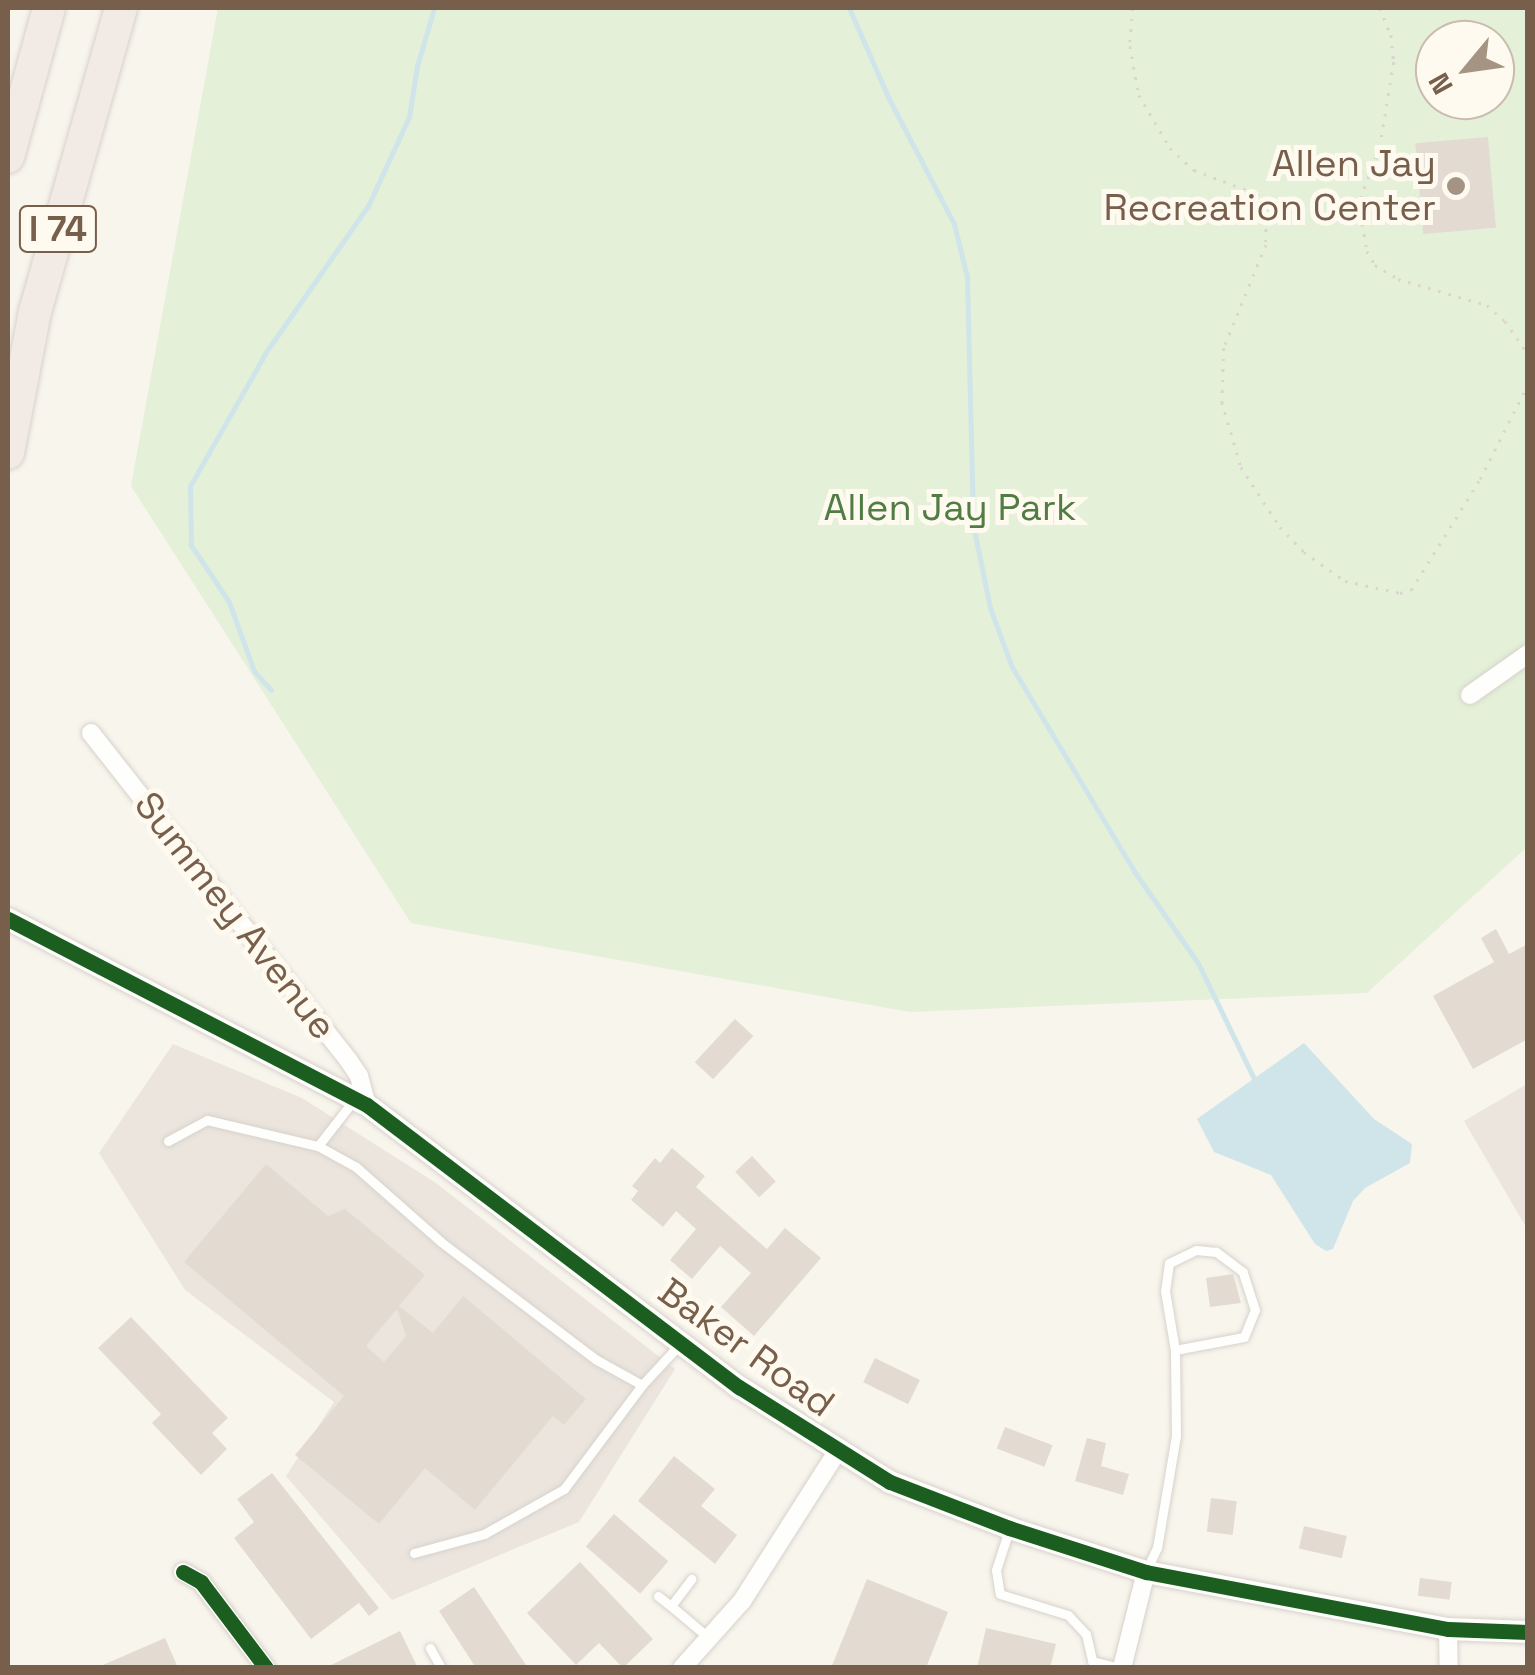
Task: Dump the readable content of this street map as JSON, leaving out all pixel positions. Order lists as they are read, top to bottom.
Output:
{
  "streets": {
    "highway": ["I 74"],
    "street": ["Summey Avenue", "Baker Road"]
  },
  "crossings": [
    ["Summey Avenue", "Baker Road"]
  ],
  "parks": ["Allen Jay Park"],
  "places": ["Allen Jay Recreation Center"],
  "north": "bottom left"
}
